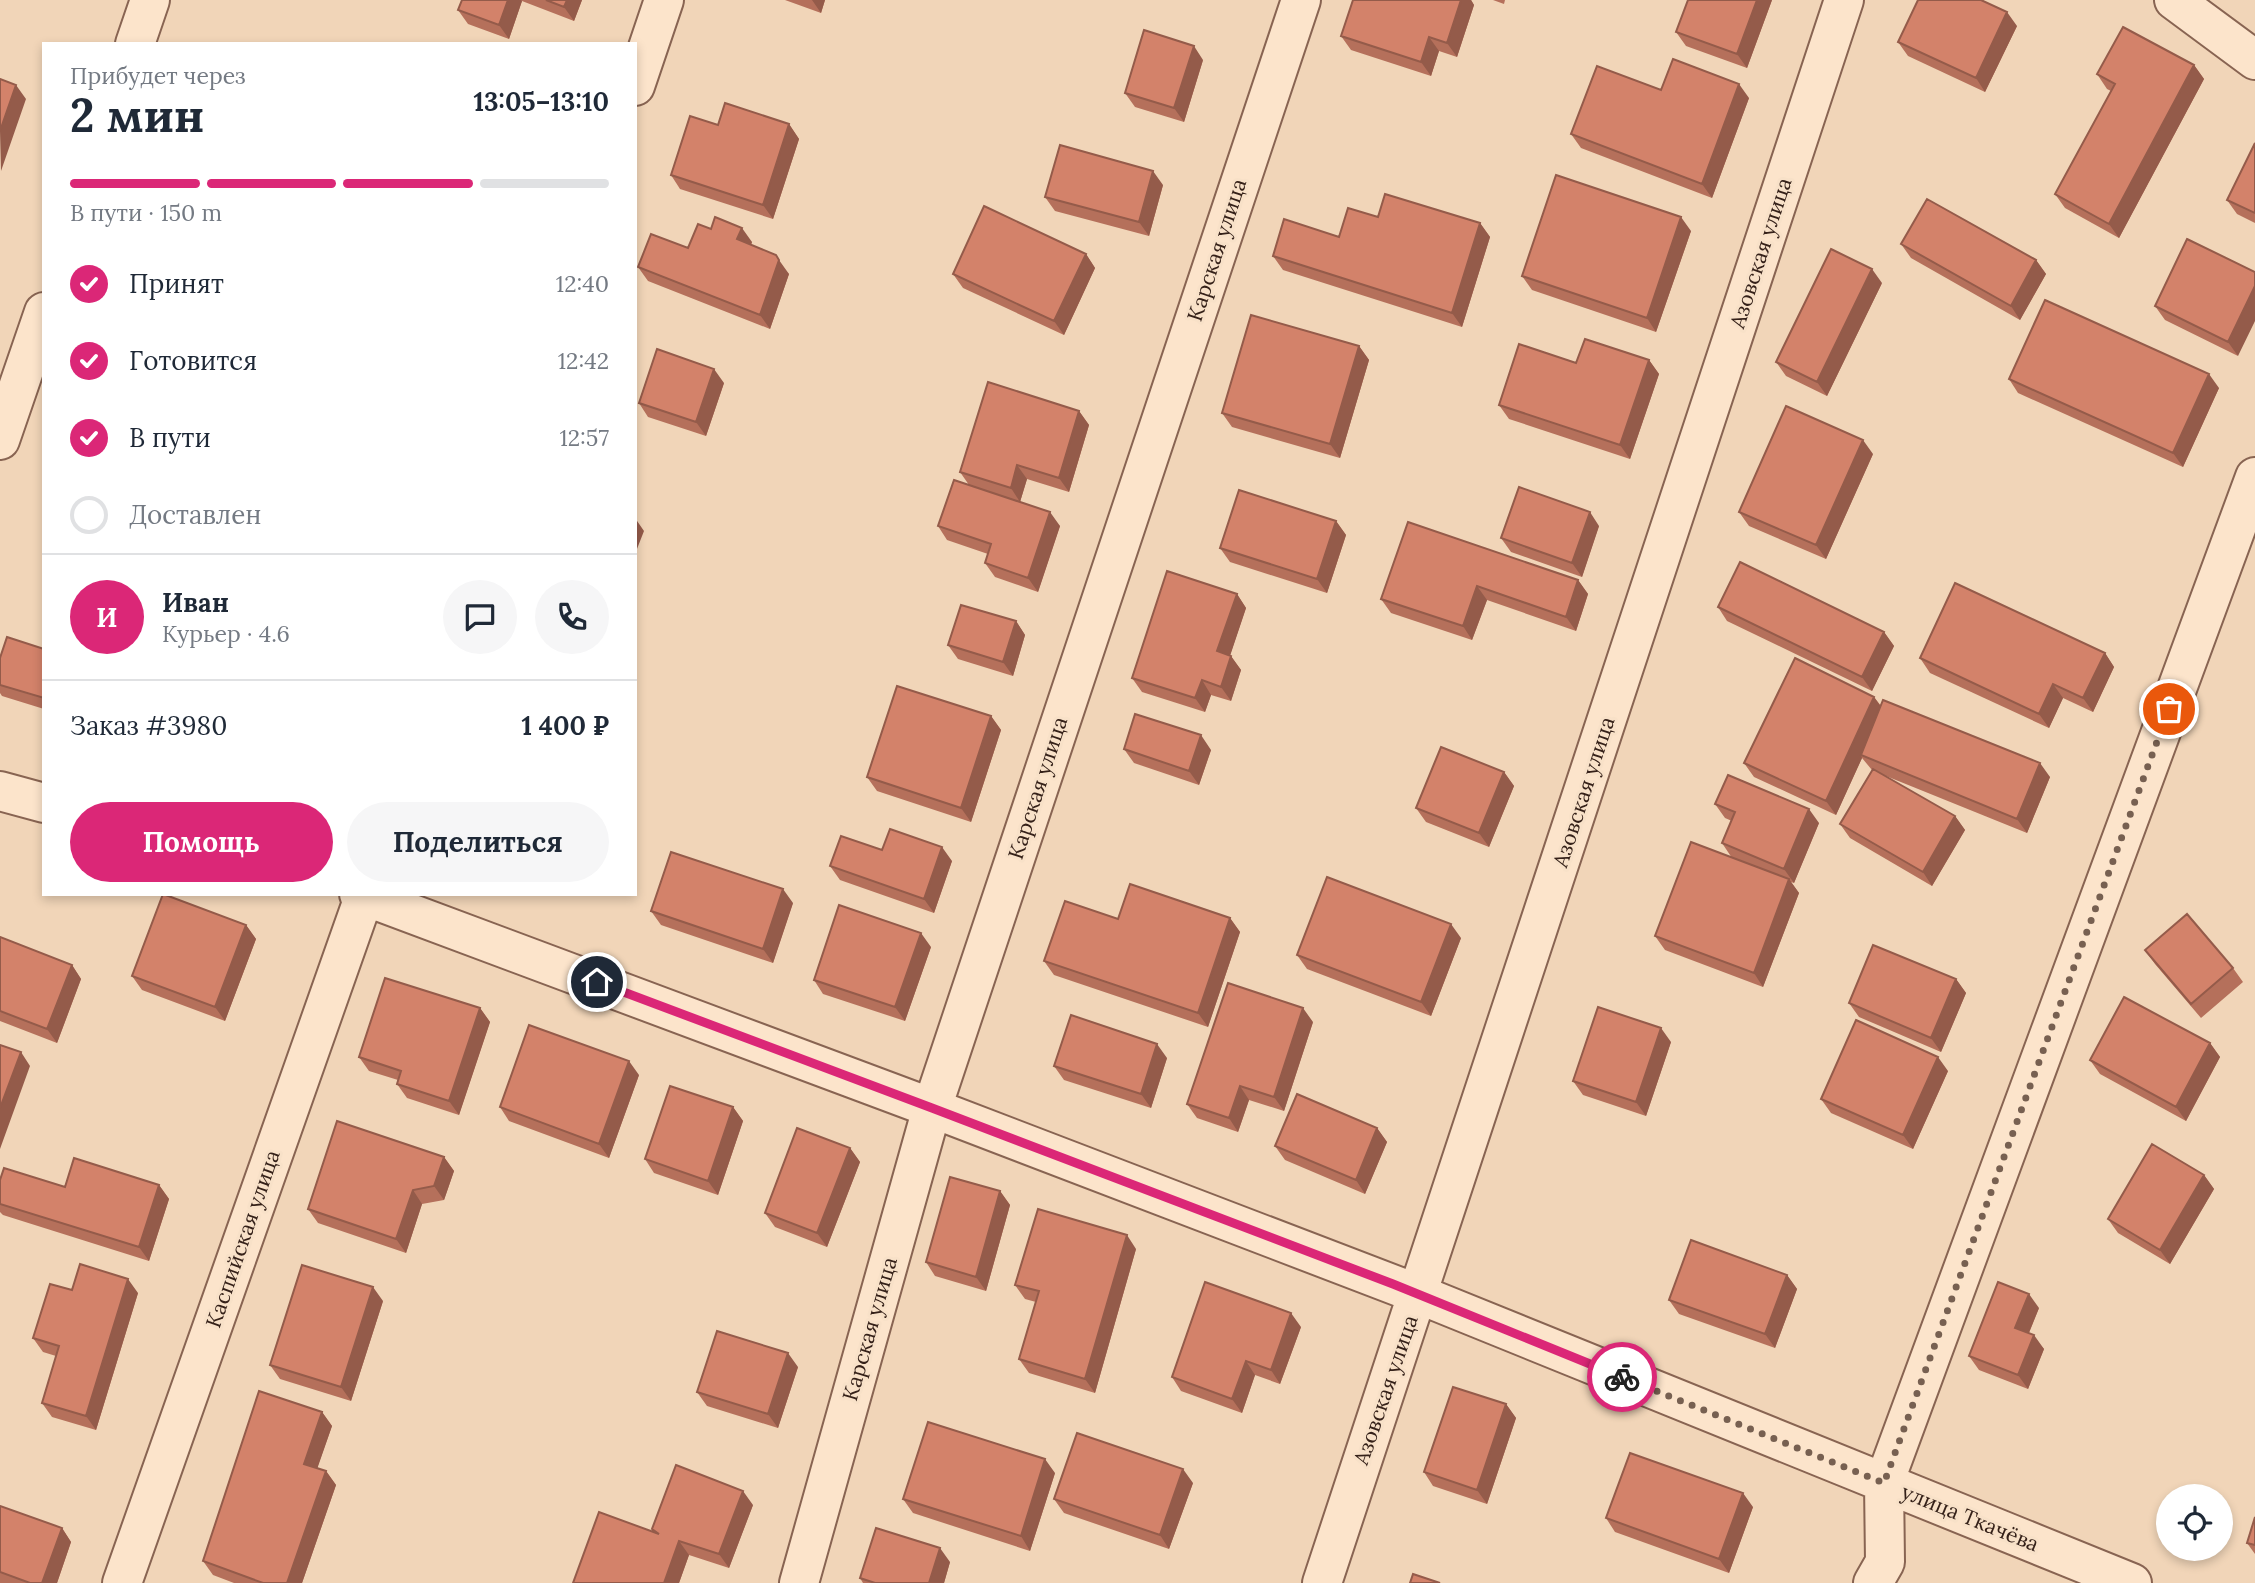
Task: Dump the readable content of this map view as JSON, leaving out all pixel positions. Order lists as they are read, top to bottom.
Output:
{
  "streets": {
    "street": [
      "Карская улица",
      "Азовская улица",
      "Каспийская улица",
      "улица Ткачёва"
    ]
  },
  "crossings": [
    ["Карская улица", "улица Ткачёва"],
    ["Азовская улица", "улица Ткачёва"]
  ],
  "page": {
    "heading": ["2 мин", "Прибудет через", "13:05–13:10"],
    "panel": [
      "Иван",
      "Курьер · 4.6",
      "Заказ #3980",
      "1 400 ₽"
    ],
    "bar": "В пути · 150 m",
    "list": [
      ["Принят", "12:40"],
      ["Готовится", "12:42"],
      ["В пути", "12:57"],
      "Доставлен"
    ],
    "round": "И",
    "buttons": ["Помощь", "Поделиться"]
  }
}
